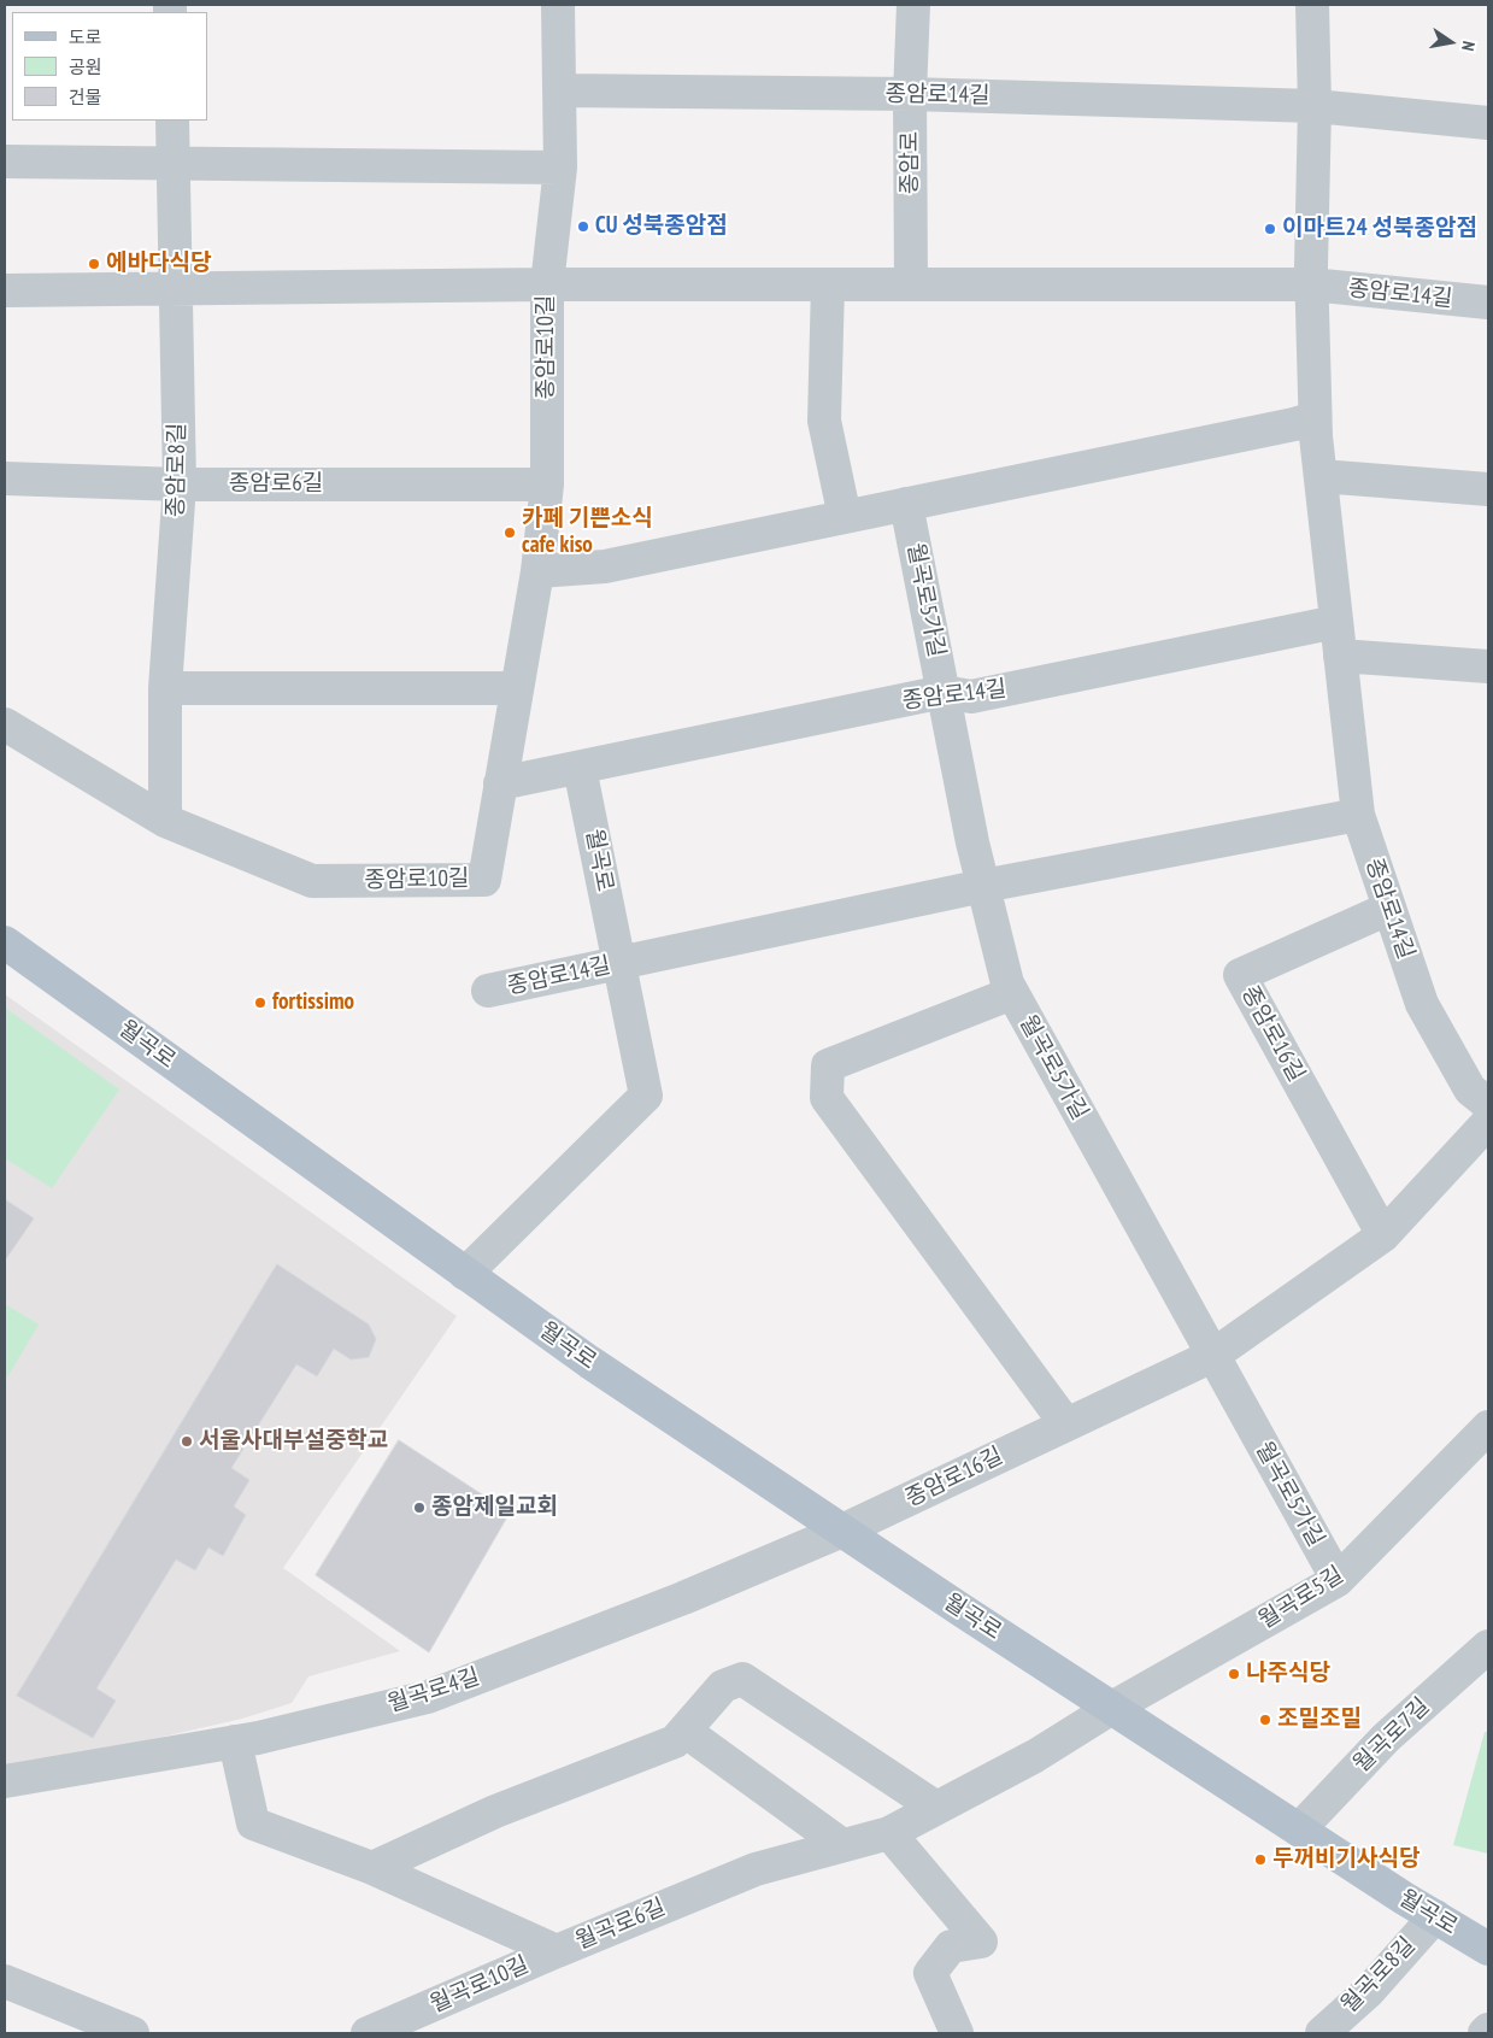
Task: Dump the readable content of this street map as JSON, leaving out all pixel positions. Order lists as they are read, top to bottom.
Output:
{
  "streets": {
    "main road": ["월곡로"],
    "street": [
      "종암로14길",
      "종암로",
      "종암로10길",
      "종암로8길",
      "종암로6길",
      "월곡로5가길",
      "종암로16길",
      "월곡로5길",
      "월곡로4길",
      "월곡로7길",
      "월곡로6길",
      "월곡로8길",
      "월곡로10길"
    ]
  },
  "crossings": [
    ["종암로14길", "종암로"],
    ["종암로14길", "종암로10길"],
    ["종암로14길", "종암로8길"],
    ["종암로14길", "월곡로5가길"],
    ["종암로14길", "월곡로"],
    ["종암로14길", "종암로16길"],
    ["종암로10길", "종암로8길"],
    ["종암로10길", "종암로6길"],
    ["종암로8길", "종암로6길"],
    ["월곡로5가길", "종암로16길"],
    ["월곡로5가길", "월곡로5길"],
    ["월곡로", "종암로16길"],
    ["월곡로", "월곡로5길"],
    ["월곡로", "월곡로4길"],
    ["월곡로", "월곡로7길"],
    ["월곡로", "월곡로6길"],
    ["월곡로", "월곡로8길"],
    ["종암로16길", "월곡로4길"],
    ["월곡로5길", "월곡로6길"],
    ["월곡로4길", "월곡로6길"],
    ["월곡로6길", "월곡로10길"]
  ],
  "places": [
    "CU 성북종암점",
    "이마트24 성북종암점",
    "에바다식당",
    "카페 기쁜소식 cafe kiso",
    "fortissimo",
    "서울사대부설중학교",
    "종암제일교회",
    "나주식당",
    "조밀조밀",
    "두꺼비기사식당"
  ],
  "legend": ["도로", "공원", "건물"],
  "north": "right"
}
